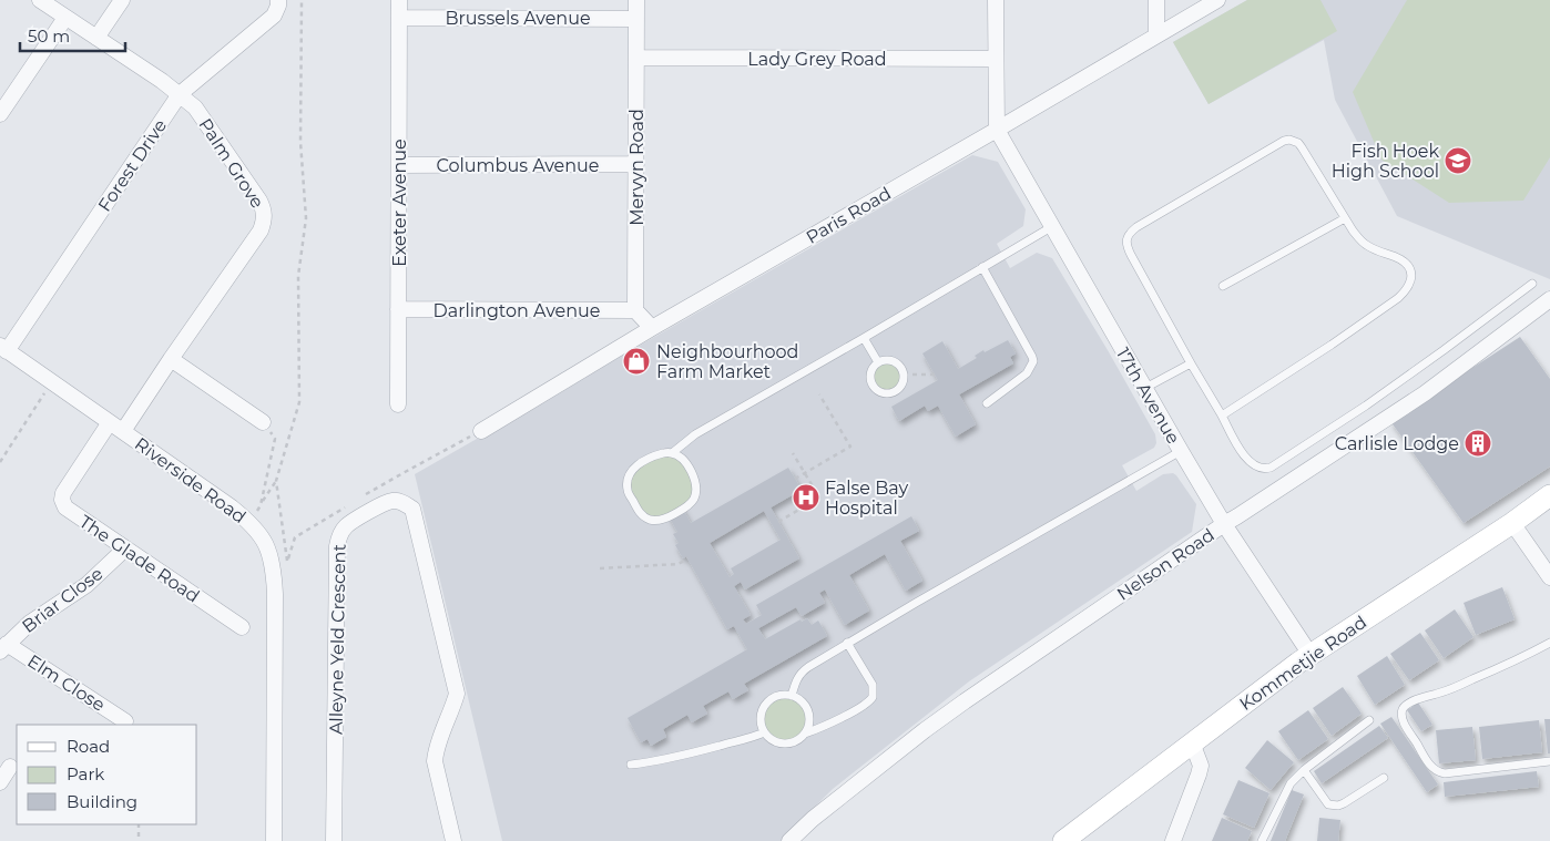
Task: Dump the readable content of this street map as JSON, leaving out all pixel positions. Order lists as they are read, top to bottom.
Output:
{
  "streets": {
    "main road": ["Kommetjie Road"],
    "street": [
      "Brussels Avenue",
      "Lady Grey Road",
      "Palm Grove",
      "Forest Drive",
      "Columbus Avenue",
      "Mervyn Road",
      "Exeter Avenue",
      "Paris Road",
      "Darlington Avenue",
      "17th Avenue",
      "Riverside Road",
      "The Glade Road",
      "Nelson Road",
      "Briar Close",
      "Alleyne Yeld Crescent",
      "Elm Close"
    ]
  },
  "crossings": [
    ["Brussels Avenue", "Mervyn Road"],
    ["Brussels Avenue", "Exeter Avenue"],
    ["Lady Grey Road", "Mervyn Road"],
    ["Palm Grove", "Forest Drive"],
    ["Palm Grove", "Riverside Road"],
    ["Forest Drive", "Riverside Road"],
    ["Columbus Avenue", "Mervyn Road"],
    ["Columbus Avenue", "Exeter Avenue"],
    ["Mervyn Road", "Darlington Avenue"],
    ["Exeter Avenue", "Darlington Avenue"],
    ["Paris Road", "17th Avenue"],
    ["17th Avenue", "Nelson Road"],
    ["17th Avenue", "Kommetjie Road"],
    ["Riverside Road", "The Glade Road"],
    ["The Glade Road", "Briar Close"],
    ["Briar Close", "Elm Close"]
  ],
  "places": {
    "school or university": ["Fish Hoek High School"],
    "shop": ["Neighbourhood Farm Market"],
    "building": ["Carlisle Lodge"],
    "hospital": ["False Bay Hospital"]
  },
  "legend": ["Road", "Park", "Building"],
  "scale_bar": "50 m"
}
